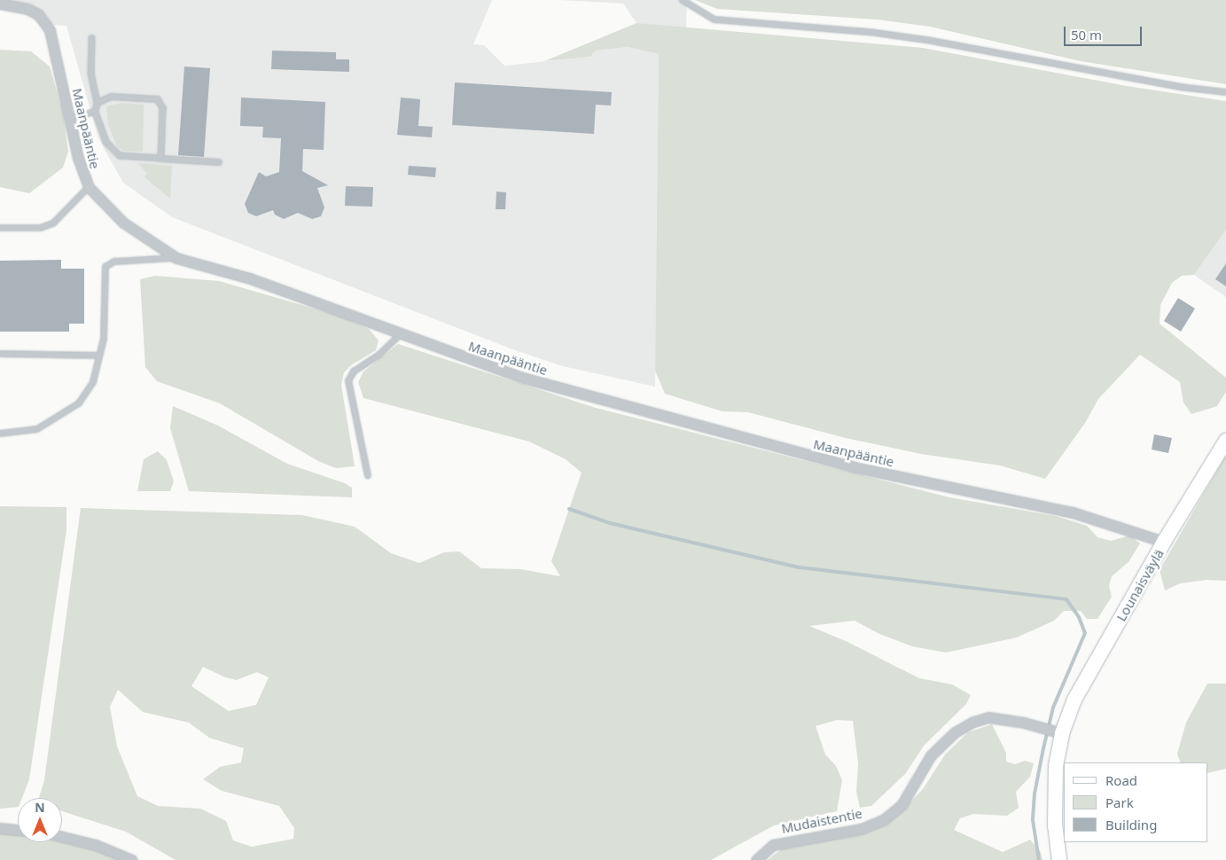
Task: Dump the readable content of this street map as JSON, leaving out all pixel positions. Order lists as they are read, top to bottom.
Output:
{
  "streets": {
    "street": ["Maanpääntie", "Lounaisväylä", "Mudaistentie"]
  },
  "crossings": [
    ["Maanpääntie", "Lounaisväylä"],
    ["Lounaisväylä", "Mudaistentie"]
  ],
  "legend": ["Road", "Park", "Building"],
  "scale_bar": "50 m",
  "north": "top"
}
